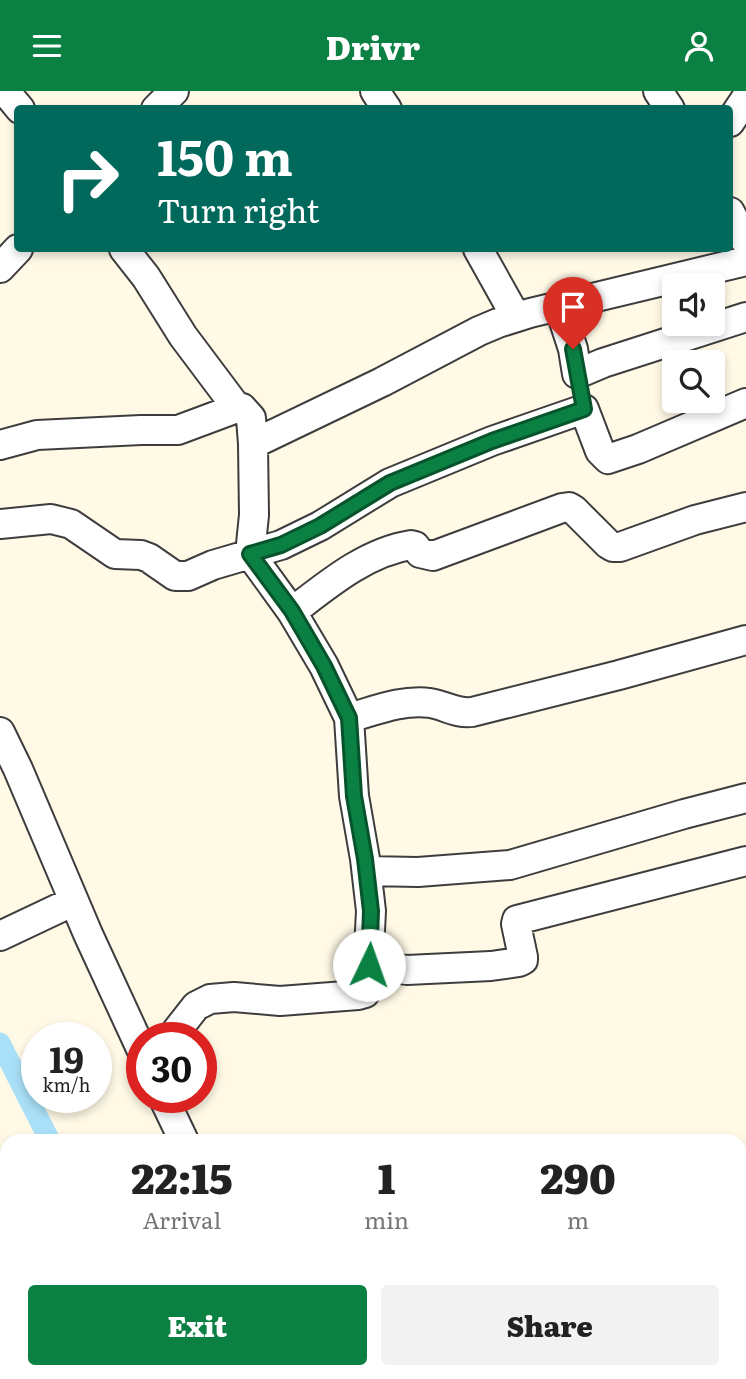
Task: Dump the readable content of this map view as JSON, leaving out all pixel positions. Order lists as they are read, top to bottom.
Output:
{
  "page": {
    "header": "Drivr",
    "turn": ["150 m", "Turn right"],
    "speed": "19 km/h",
    "limit": "30",
    "eta": [
      "22:15",
      "Arrival",
      "1",
      "min",
      "290",
      "m"
    ],
    "buttons": ["Exit", "Share"]
  }
}
